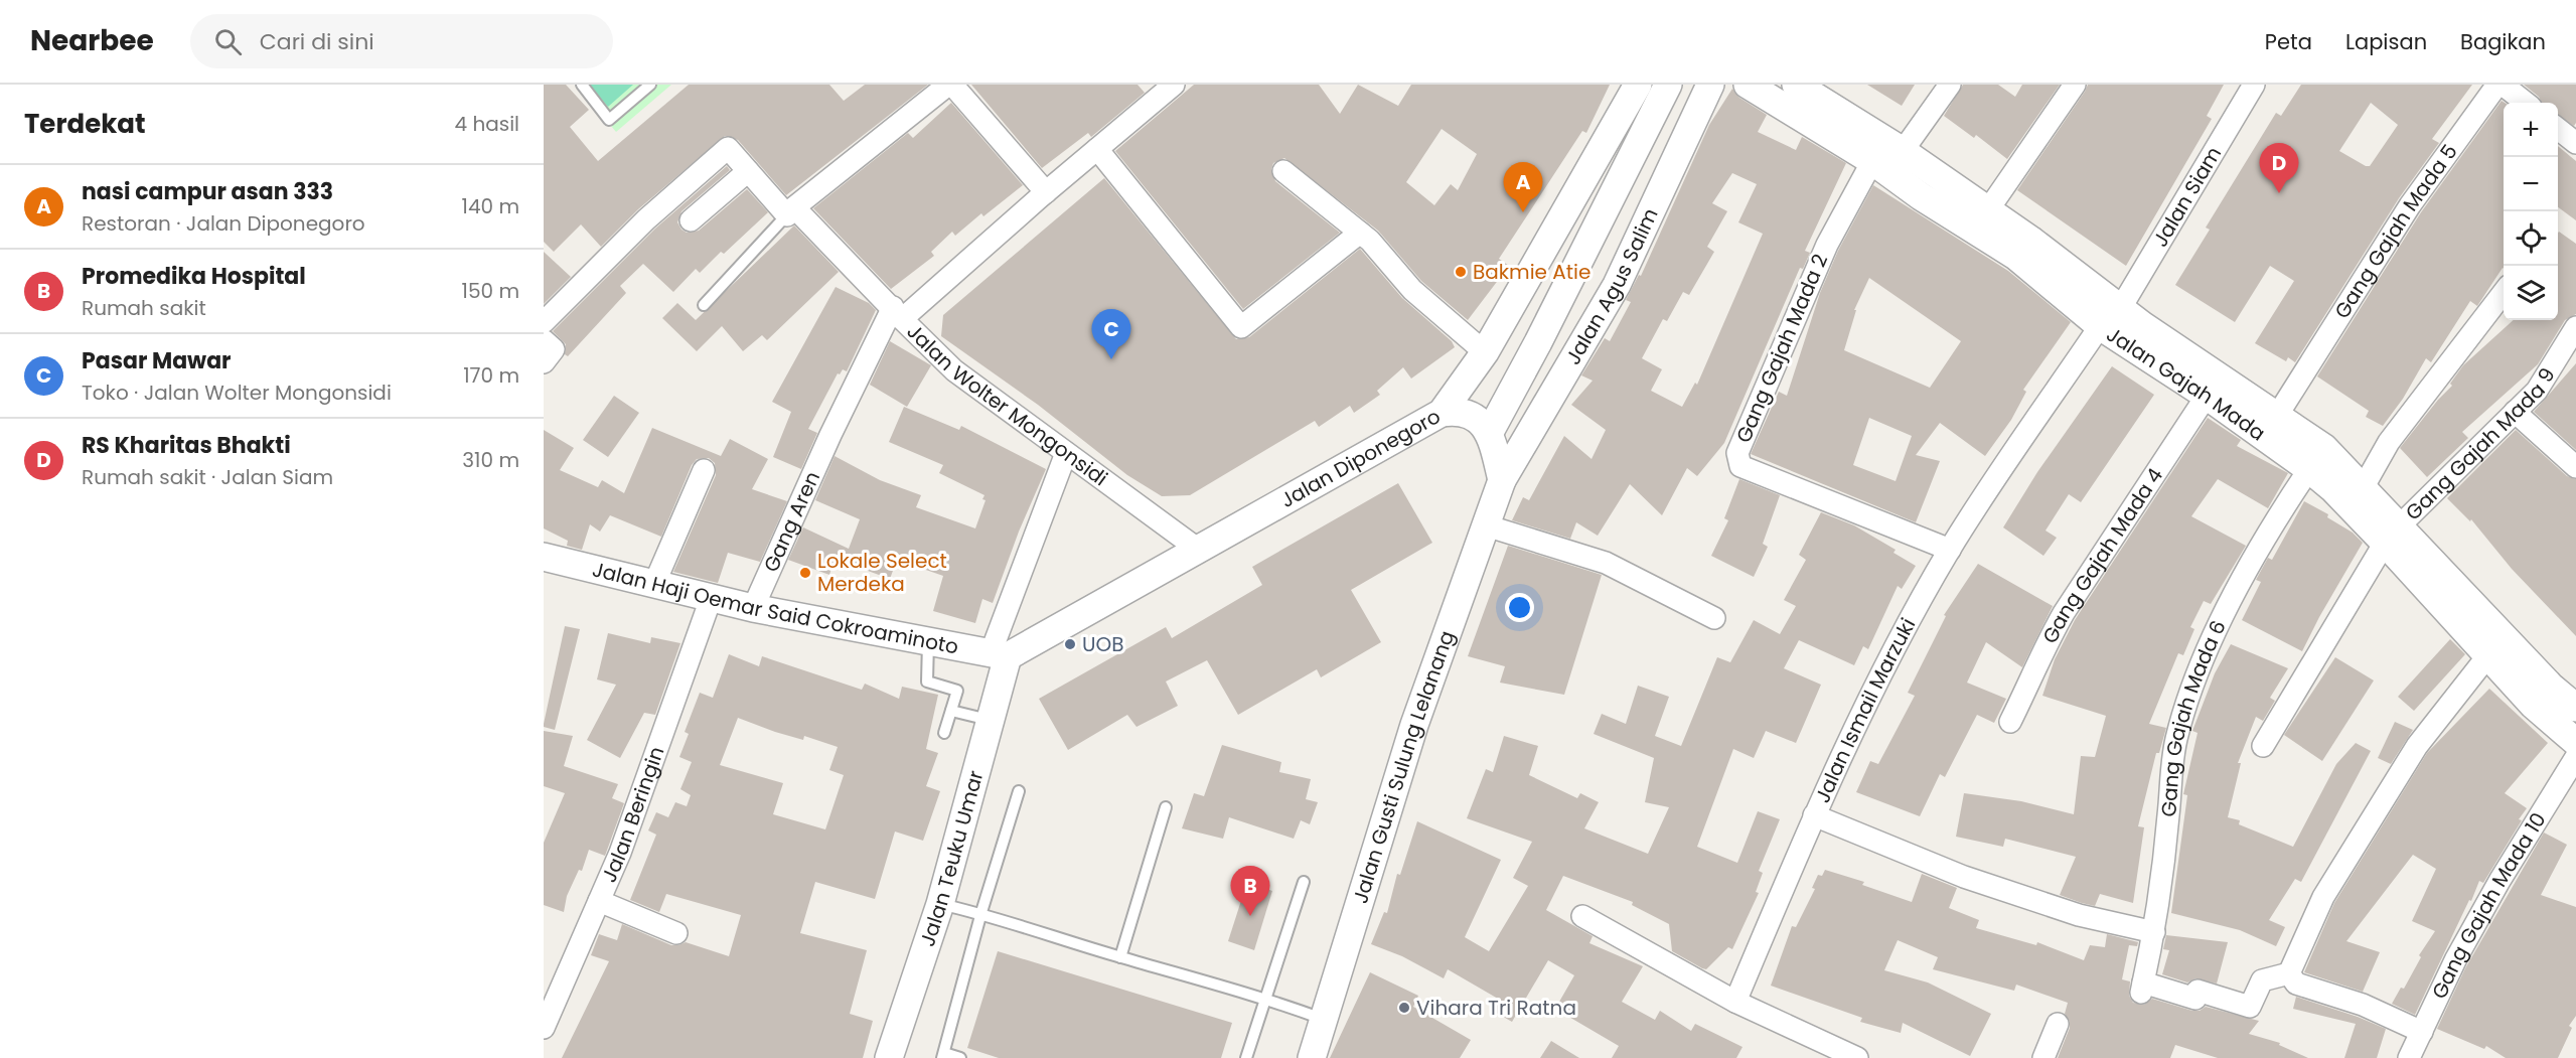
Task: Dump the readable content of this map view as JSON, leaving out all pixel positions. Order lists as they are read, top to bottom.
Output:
{
  "streets": {
    "street": [
      "Jalan Siam",
      "Gang Gajah Mada 5",
      "Jalan Agus Salim",
      "Gang Gajah Mada 2",
      "Jalan Gajah Mada",
      "Jalan Wolter Mongonsidi",
      "Gang Gajah Mada 9",
      "Jalan Diponegoro",
      "Gang Aren",
      "Gang Gajah Mada 4",
      "Jalan Haji Oemar Said Cokroaminoto",
      "Jalan Ismail Marzuki",
      "Gang Gajah Mada 6",
      "Jalan Gusti Sulung Lelanang",
      "Jalan Beringin",
      "Jalan Teuku Umar",
      "Gang Gajah Mada 10"
    ]
  },
  "crossings": [
    ["Jalan Siam", "Jalan Gajah Mada"],
    ["Gang Gajah Mada 5", "Jalan Gajah Mada"],
    ["Jalan Agus Salim", "Jalan Gusti Sulung Lelanang"],
    ["Gang Gajah Mada 2", "Jalan Gajah Mada"],
    ["Gang Gajah Mada 2", "Jalan Ismail Marzuki"],
    ["Jalan Gajah Mada", "Gang Gajah Mada 9"],
    ["Jalan Gajah Mada", "Gang Gajah Mada 4"],
    ["Jalan Gajah Mada", "Jalan Ismail Marzuki"],
    ["Jalan Gajah Mada", "Gang Gajah Mada 6"],
    ["Jalan Wolter Mongonsidi", "Jalan Diponegoro"],
    ["Jalan Wolter Mongonsidi", "Gang Aren"],
    ["Jalan Diponegoro", "Jalan Haji Oemar Said Cokroaminoto"],
    ["Jalan Diponegoro", "Jalan Teuku Umar"],
    ["Gang Aren", "Jalan Haji Oemar Said Cokroaminoto"],
    ["Jalan Haji Oemar Said Cokroaminoto", "Jalan Beringin"],
    ["Jalan Haji Oemar Said Cokroaminoto", "Jalan Teuku Umar"]
  ],
  "places": [
    "Bakmie Atie",
    "Lokale Select Merdeka",
    "UOB",
    "Vihara Tri Ratna"
  ],
  "page": {
    "header": "Nearbee",
    "search": "Cari di sini",
    "nav": ["Peta", "Lapisan", "Bagikan"],
    "heading": ["Terdekat", "4 hasil"],
    "map_buttons": ["+", "−"],
    "pins": [
      "D",
      "A",
      "C",
      "B"
    ],
    "list": [
      {
        "mark": "A",
        "name": "nasi campur asan 333",
        "note": "Restoran · Jalan Diponegoro",
        "value": "140 m"
      },
      {
        "mark": "B",
        "name": "Promedika Hospital",
        "note": "Rumah sakit",
        "value": "150 m"
      },
      {
        "mark": "C",
        "name": "Pasar Mawar",
        "note": "Toko · Jalan Wolter Mongonsidi",
        "value": "170 m"
      },
      {
        "mark": "D",
        "name": "RS Kharitas Bhakti",
        "note": "Rumah sakit · Jalan Siam",
        "value": "310 m"
      }
    ]
  }
}
